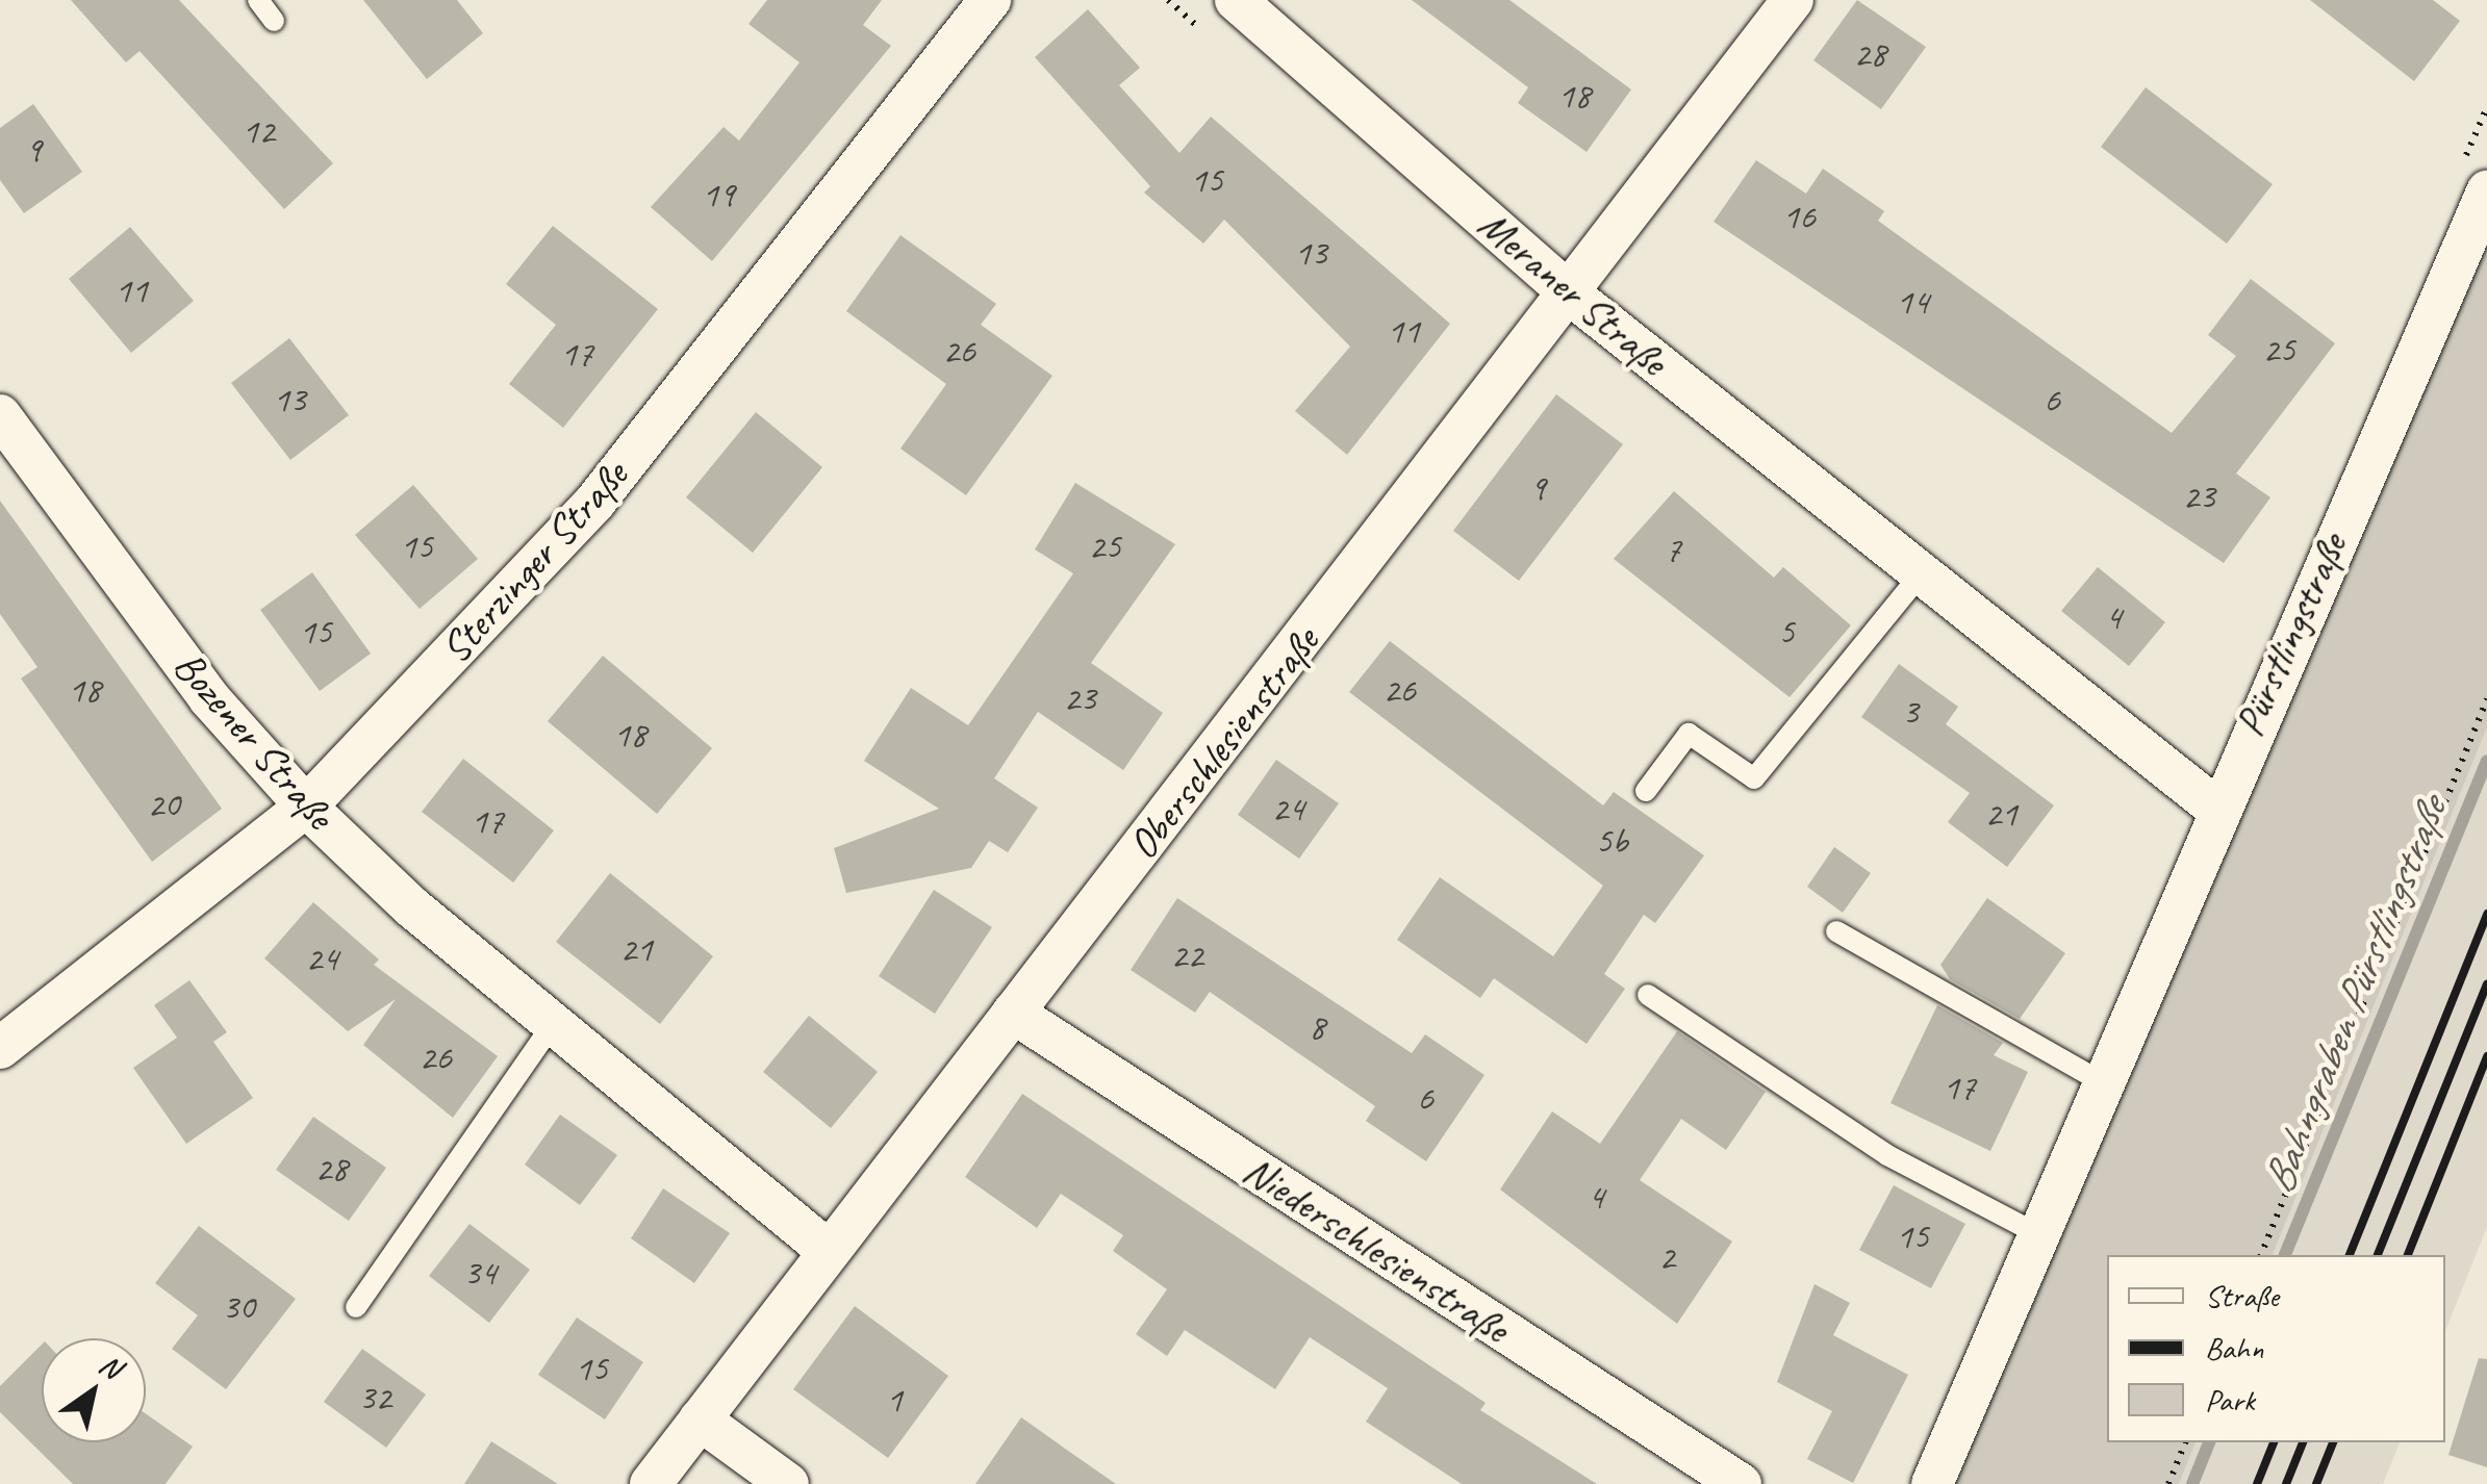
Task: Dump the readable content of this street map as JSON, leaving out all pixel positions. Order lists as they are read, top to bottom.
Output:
{
  "streets": {
    "street": [
      "Meraner Straße",
      "Sterzinger Straße",
      "Pürstlingstraße",
      "Bozener Straße",
      "Oberschlesienstraße",
      "Niederschlesienstraße"
    ]
  },
  "crossings": [
    ["Meraner Straße", "Pürstlingstraße"],
    ["Meraner Straße", "Oberschlesienstraße"],
    ["Sterzinger Straße", "Bozener Straße"],
    ["Bozener Straße", "Oberschlesienstraße"],
    ["Oberschlesienstraße", "Niederschlesienstraße"]
  ],
  "water": ["Bahngraben Pürstlingstraße"],
  "house_numbers": [
    "28",
    "18",
    "12",
    "9",
    "15",
    "19",
    "16",
    "13",
    "11",
    "14",
    "11",
    "25",
    "26",
    "17",
    "13",
    "6",
    "9",
    "23",
    "15",
    "25",
    "7",
    "4",
    "15",
    "5",
    "18",
    "26",
    "23",
    "3",
    "18",
    "20",
    "24",
    "21",
    "17",
    "5b",
    "21",
    "22",
    "24",
    "8",
    "26",
    "17",
    "6",
    "28",
    "4",
    "15",
    "2",
    "34",
    "30",
    "15",
    "32",
    "1"
  ],
  "legend": ["Straße", "Bahn", "Park"],
  "north": "top right"
}
